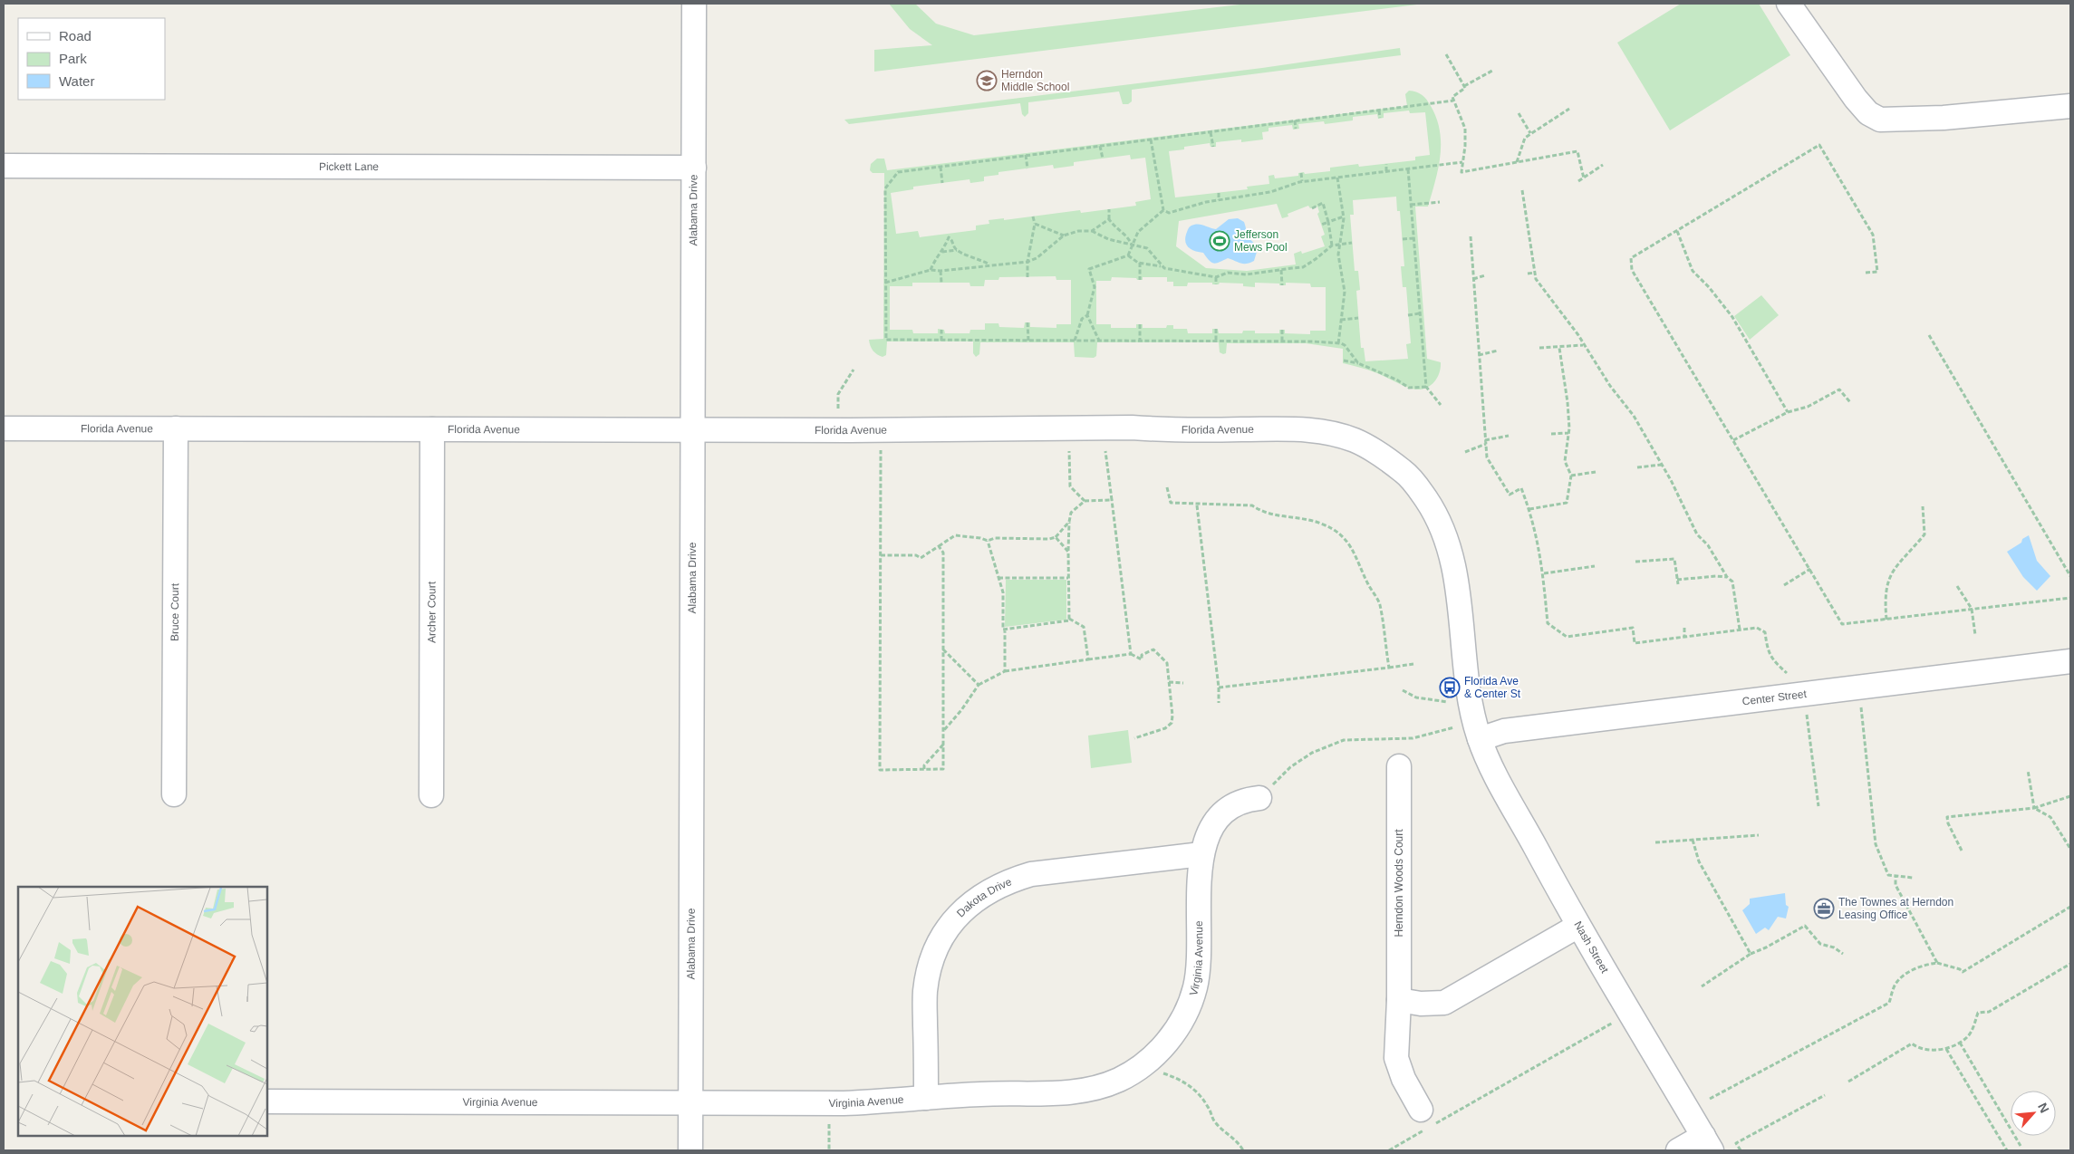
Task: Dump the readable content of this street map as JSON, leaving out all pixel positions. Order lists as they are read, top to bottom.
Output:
{
  "streets": {
    "street": [
      "Pickett Lane",
      "Alabama Drive",
      "Florida Avenue",
      "Bruce Court",
      "Archer Court",
      "Center Street",
      "Herndon Woods Court",
      "Dakota Drive",
      "Nash Street",
      "Virginia Avenue"
    ]
  },
  "crossings": [
    ["Pickett Lane", "Alabama Drive"],
    ["Alabama Drive", "Florida Avenue"],
    ["Alabama Drive", "Virginia Avenue"],
    ["Florida Avenue", "Bruce Court"],
    ["Florida Avenue", "Archer Court"],
    ["Florida Avenue", "Center Street"],
    ["Florida Avenue", "Nash Street"],
    ["Center Street", "Nash Street"],
    ["Dakota Drive", "Virginia Avenue"]
  ],
  "places": {
    "school or university": ["Herndon Middle School"],
    "sports": ["Jefferson Mews Pool"],
    "bus stop": ["Florida Ave & Center St"],
    "office": ["The Townes at Herndon Leasing Office"]
  },
  "legend": ["Road", "Park", "Water"],
  "north": "top right"
}
